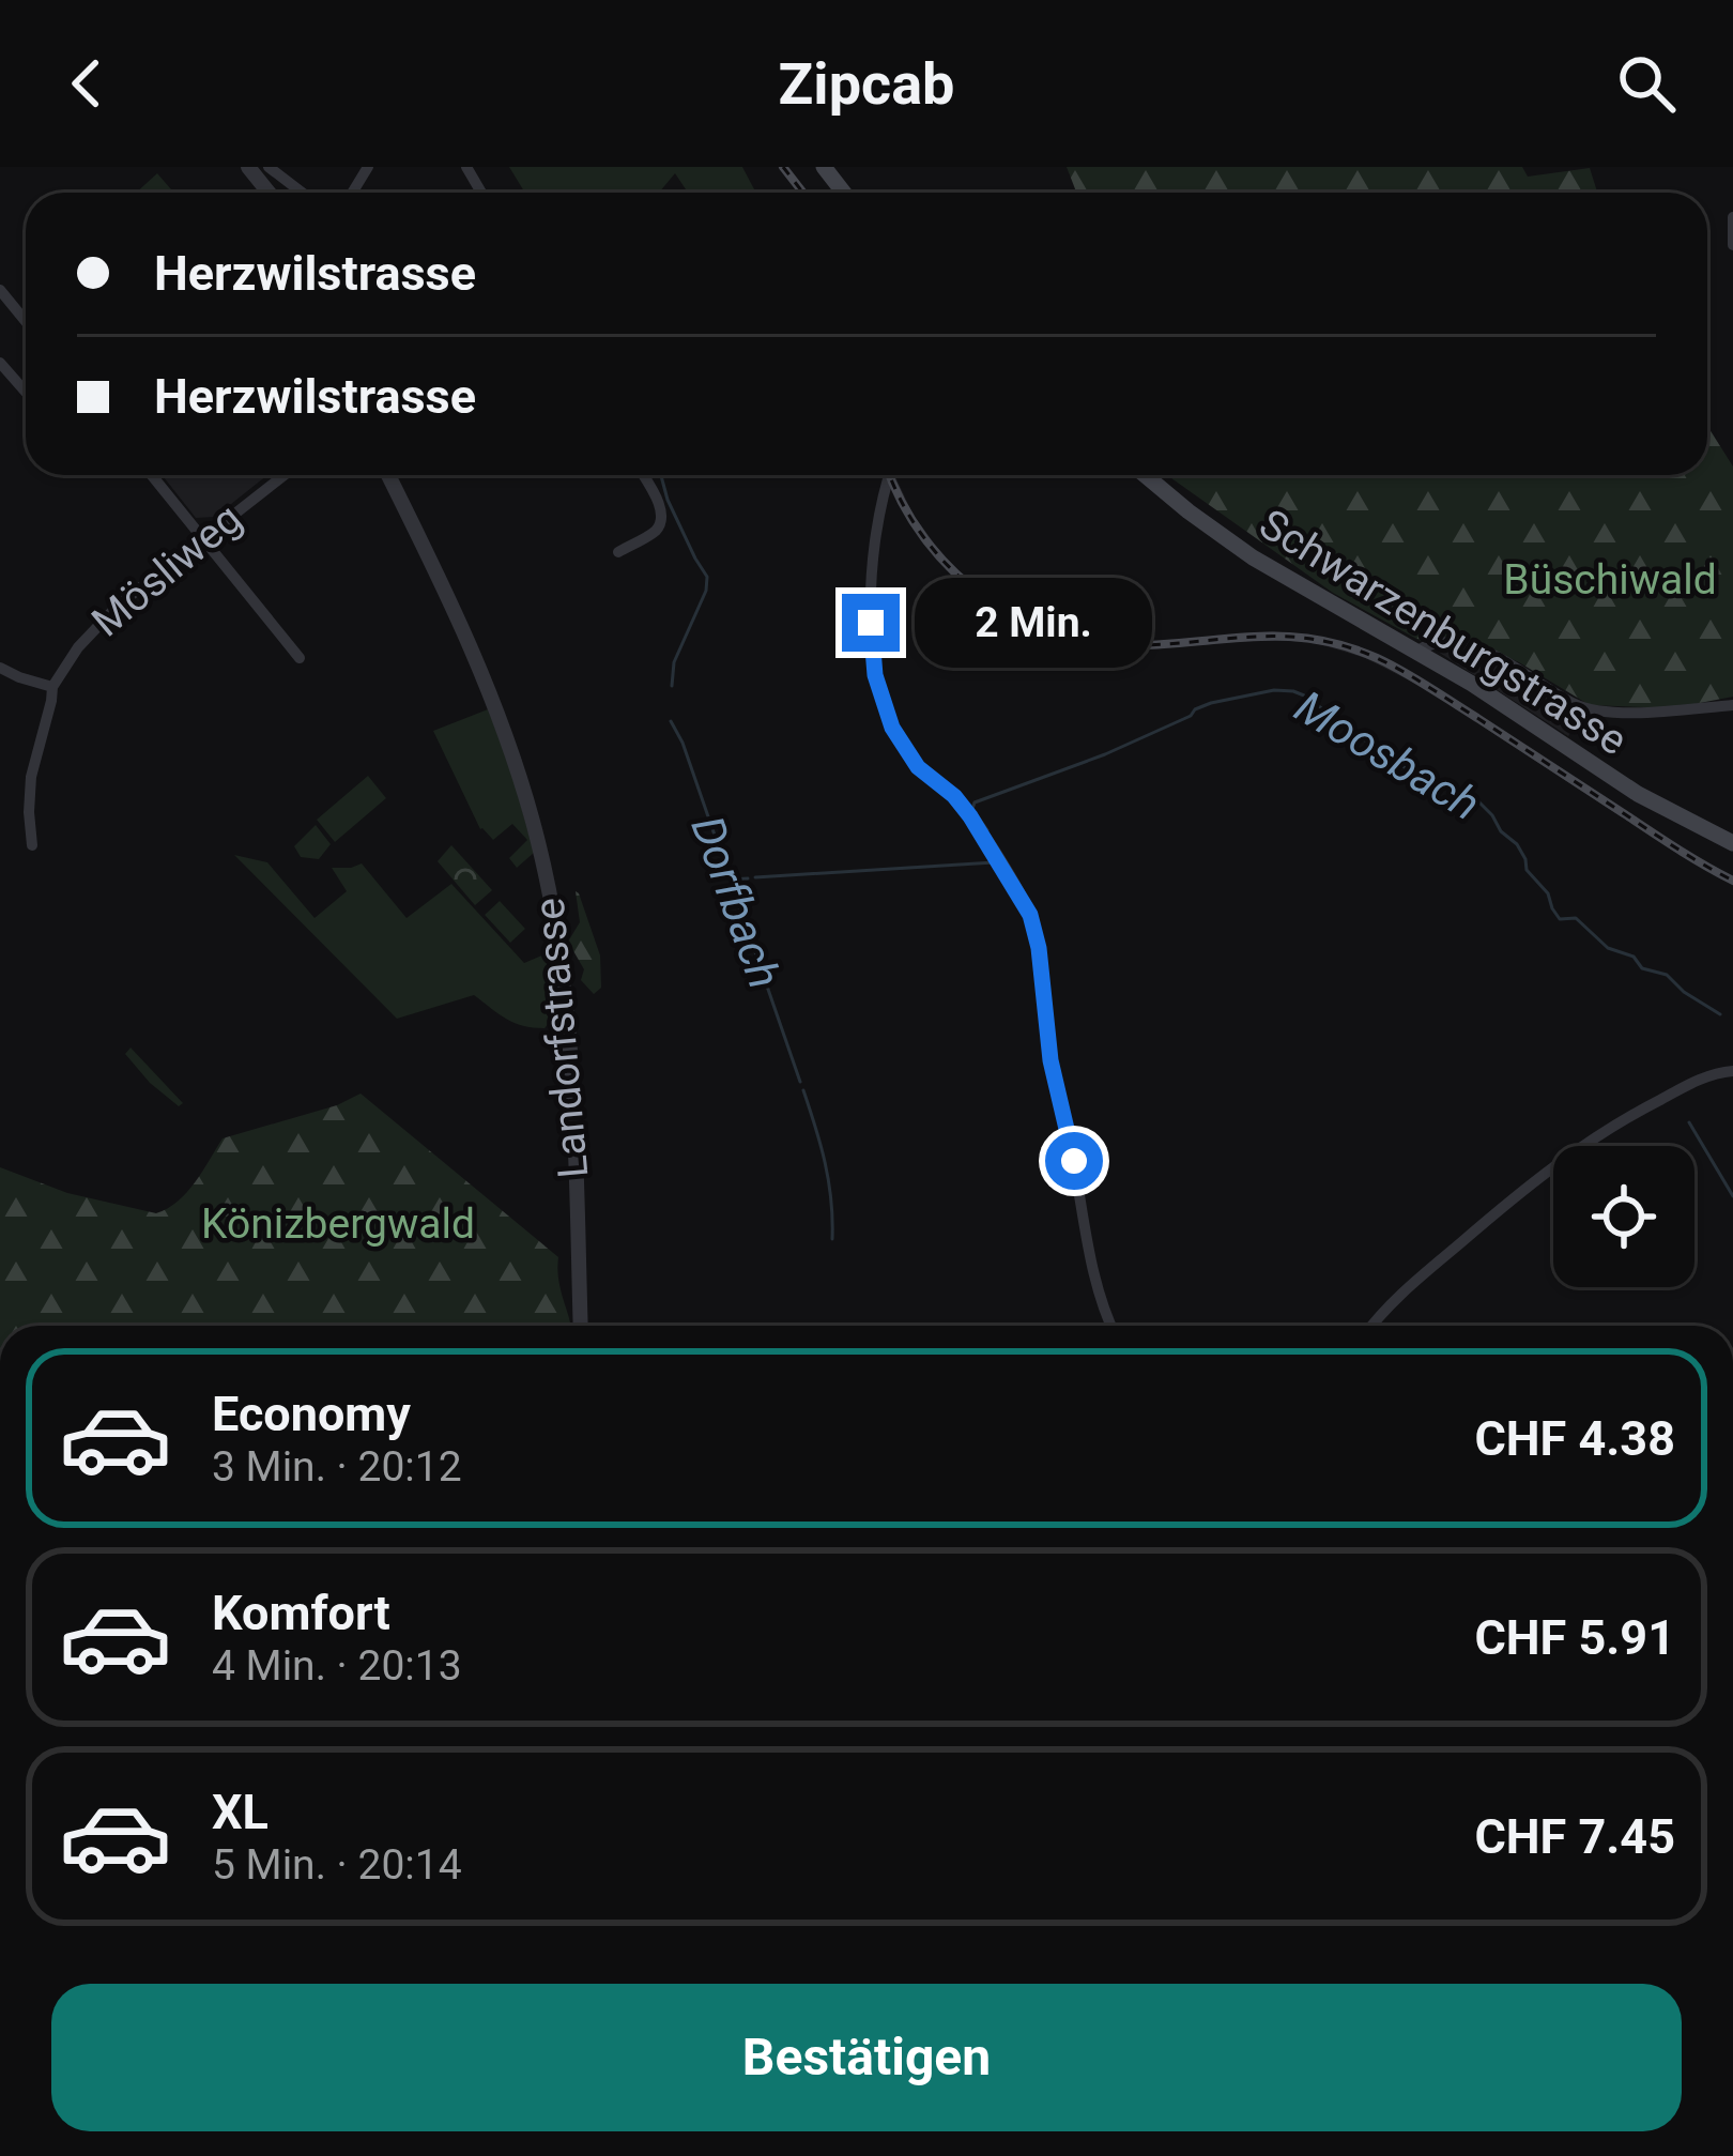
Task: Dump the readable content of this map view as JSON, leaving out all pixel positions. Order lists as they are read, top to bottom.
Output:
{
  "streets": {
    "main road": ["Schwarzenburgstrasse"],
    "street": ["Mösliweg", "Landorfstrasse"]
  },
  "water": ["Moosbach", "Dorfbach"],
  "parks": ["Büschiwald", "Könizbergwald"],
  "page": {
    "header": "Zipcab",
    "banner": ["Herzwilstrasse", "Herzwilstrasse"],
    "bubble": "2 Min.",
    "list": [
      {
        "name": "Economy",
        "note": "3 Min. · 20:12",
        "value": "CHF 4.38"
      },
      {
        "name": "Komfort",
        "note": "4 Min. · 20:13",
        "value": "CHF 5.91"
      },
      {
        "name": "XL",
        "note": "5 Min. · 20:14",
        "value": "CHF 7.45"
      }
    ],
    "buttons": "Bestätigen"
  }
}
